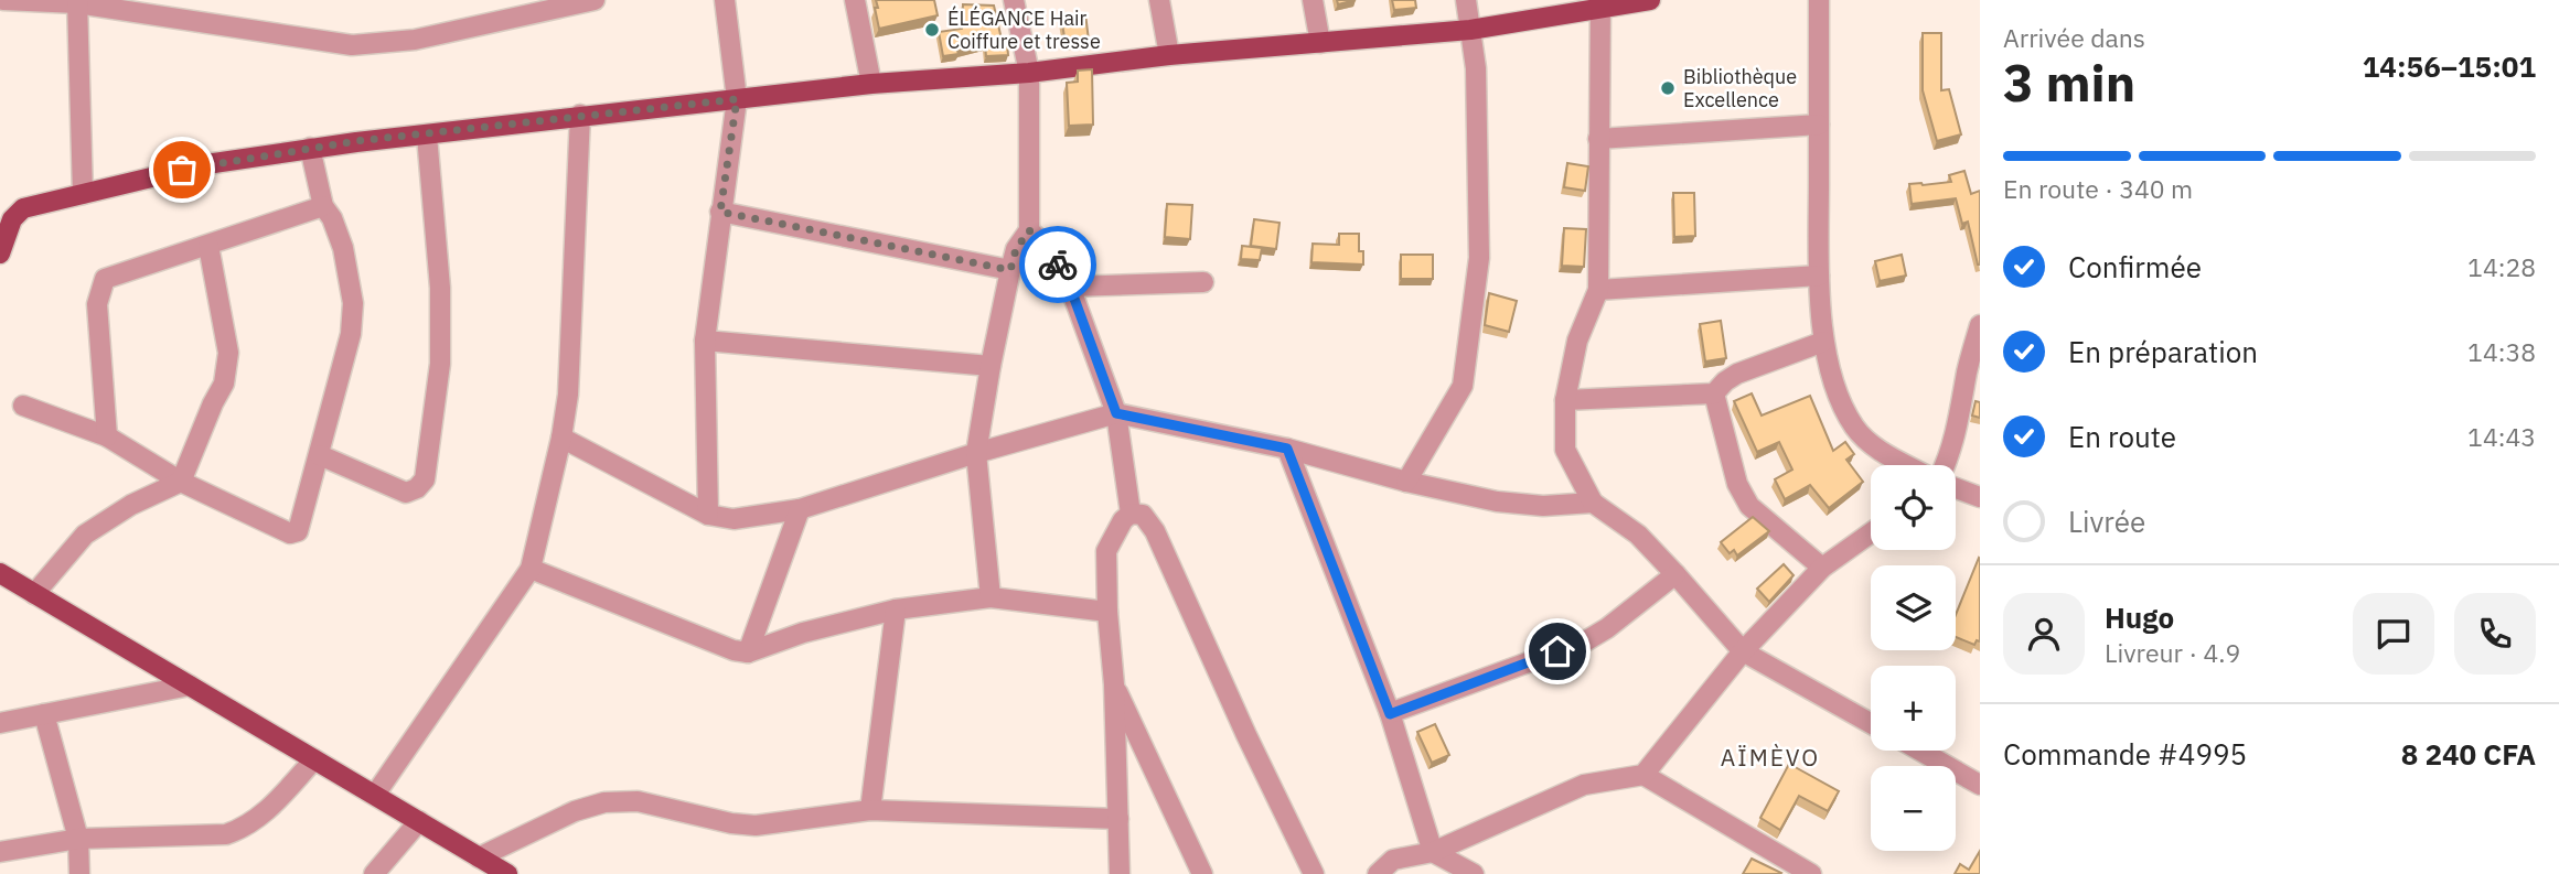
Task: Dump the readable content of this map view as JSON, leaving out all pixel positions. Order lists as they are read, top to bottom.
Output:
{
  "districts": ["AÏMÈVO"],
  "places": ["ÉLÉGANCE Hair Coiffure et tresse", "Bibliothèque Excellence"],
  "page": {
    "heading": ["3 min", "Arrivée dans", "14:56–15:01"],
    "panel": [
      "Hugo",
      "Livreur · 4.9",
      "Commande #4995",
      "8 240 CFA"
    ],
    "bar": "En route · 340 m",
    "list": [
      ["Confirmée", "14:28"],
      ["En préparation", "14:38"],
      ["En route", "14:43"],
      "Livrée"
    ],
    "map_buttons": ["+", "−"]
  }
}
